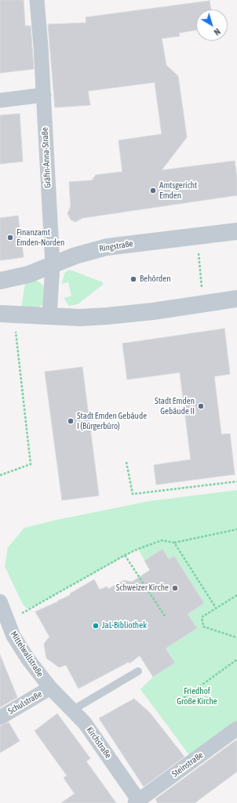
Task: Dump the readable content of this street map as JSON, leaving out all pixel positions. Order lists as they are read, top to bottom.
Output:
{
  "streets": {
    "street": [
      "Gräfin-Anna-Straße",
      "Ringstraße",
      "Mittelwallstraße",
      "Schulstraße",
      "Kirchstraße",
      "Steinstraße"
    ]
  },
  "crossings": [
    ["Gräfin-Anna-Straße", "Ringstraße"],
    ["Mittelwallstraße", "Schulstraße"],
    ["Mittelwallstraße", "Kirchstraße"],
    ["Schulstraße", "Kirchstraße"],
    ["Kirchstraße", "Steinstraße"]
  ],
  "parks": ["Friedhof Große Kirche"],
  "places": [
    "Amtsgericht Emden",
    "Finanzamt Emden-Norden",
    "Behörden",
    "Stadt Emden Gebäude II",
    "Stadt Emden Gebäude I (Bürgerbüro)",
    "Schweizer Kirche",
    "JaL-Bibliothek"
  ],
  "north": "bottom right"
}
